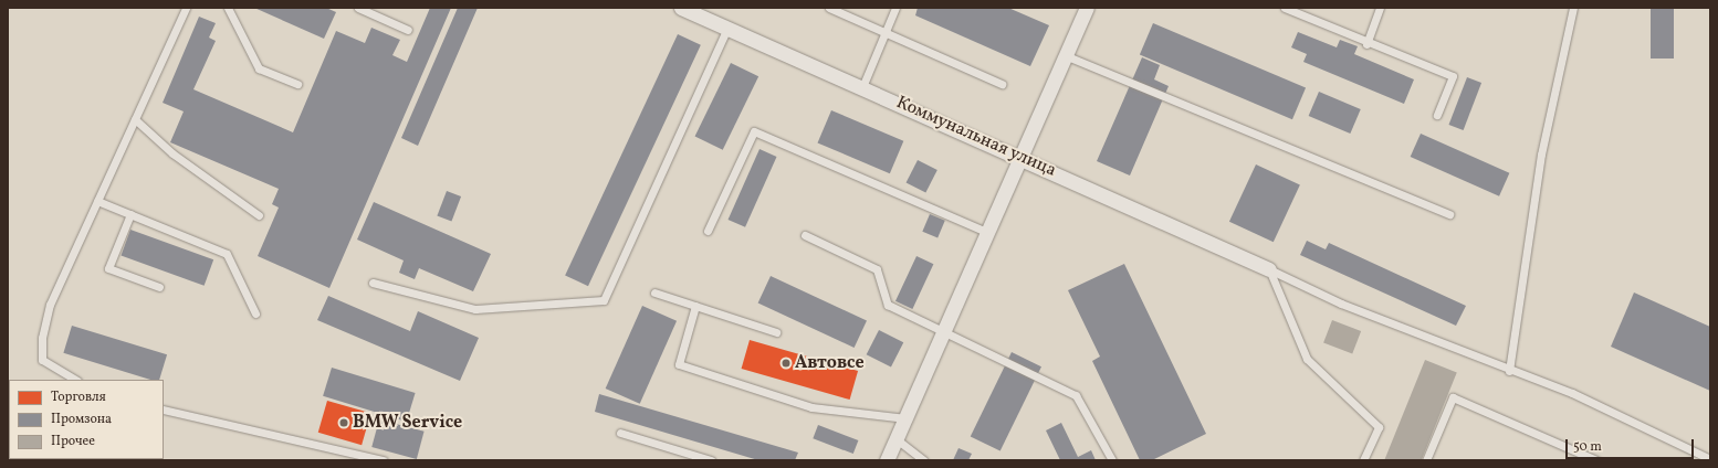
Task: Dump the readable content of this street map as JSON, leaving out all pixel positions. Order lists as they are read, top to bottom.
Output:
{
  "streets": {
    "street": ["Коммунальная улица"]
  },
  "places": ["Автовсе", "BMW Service"],
  "legend": ["Торговля", "Промзона", "Прочее"],
  "scale_bar": "50 m"
}
